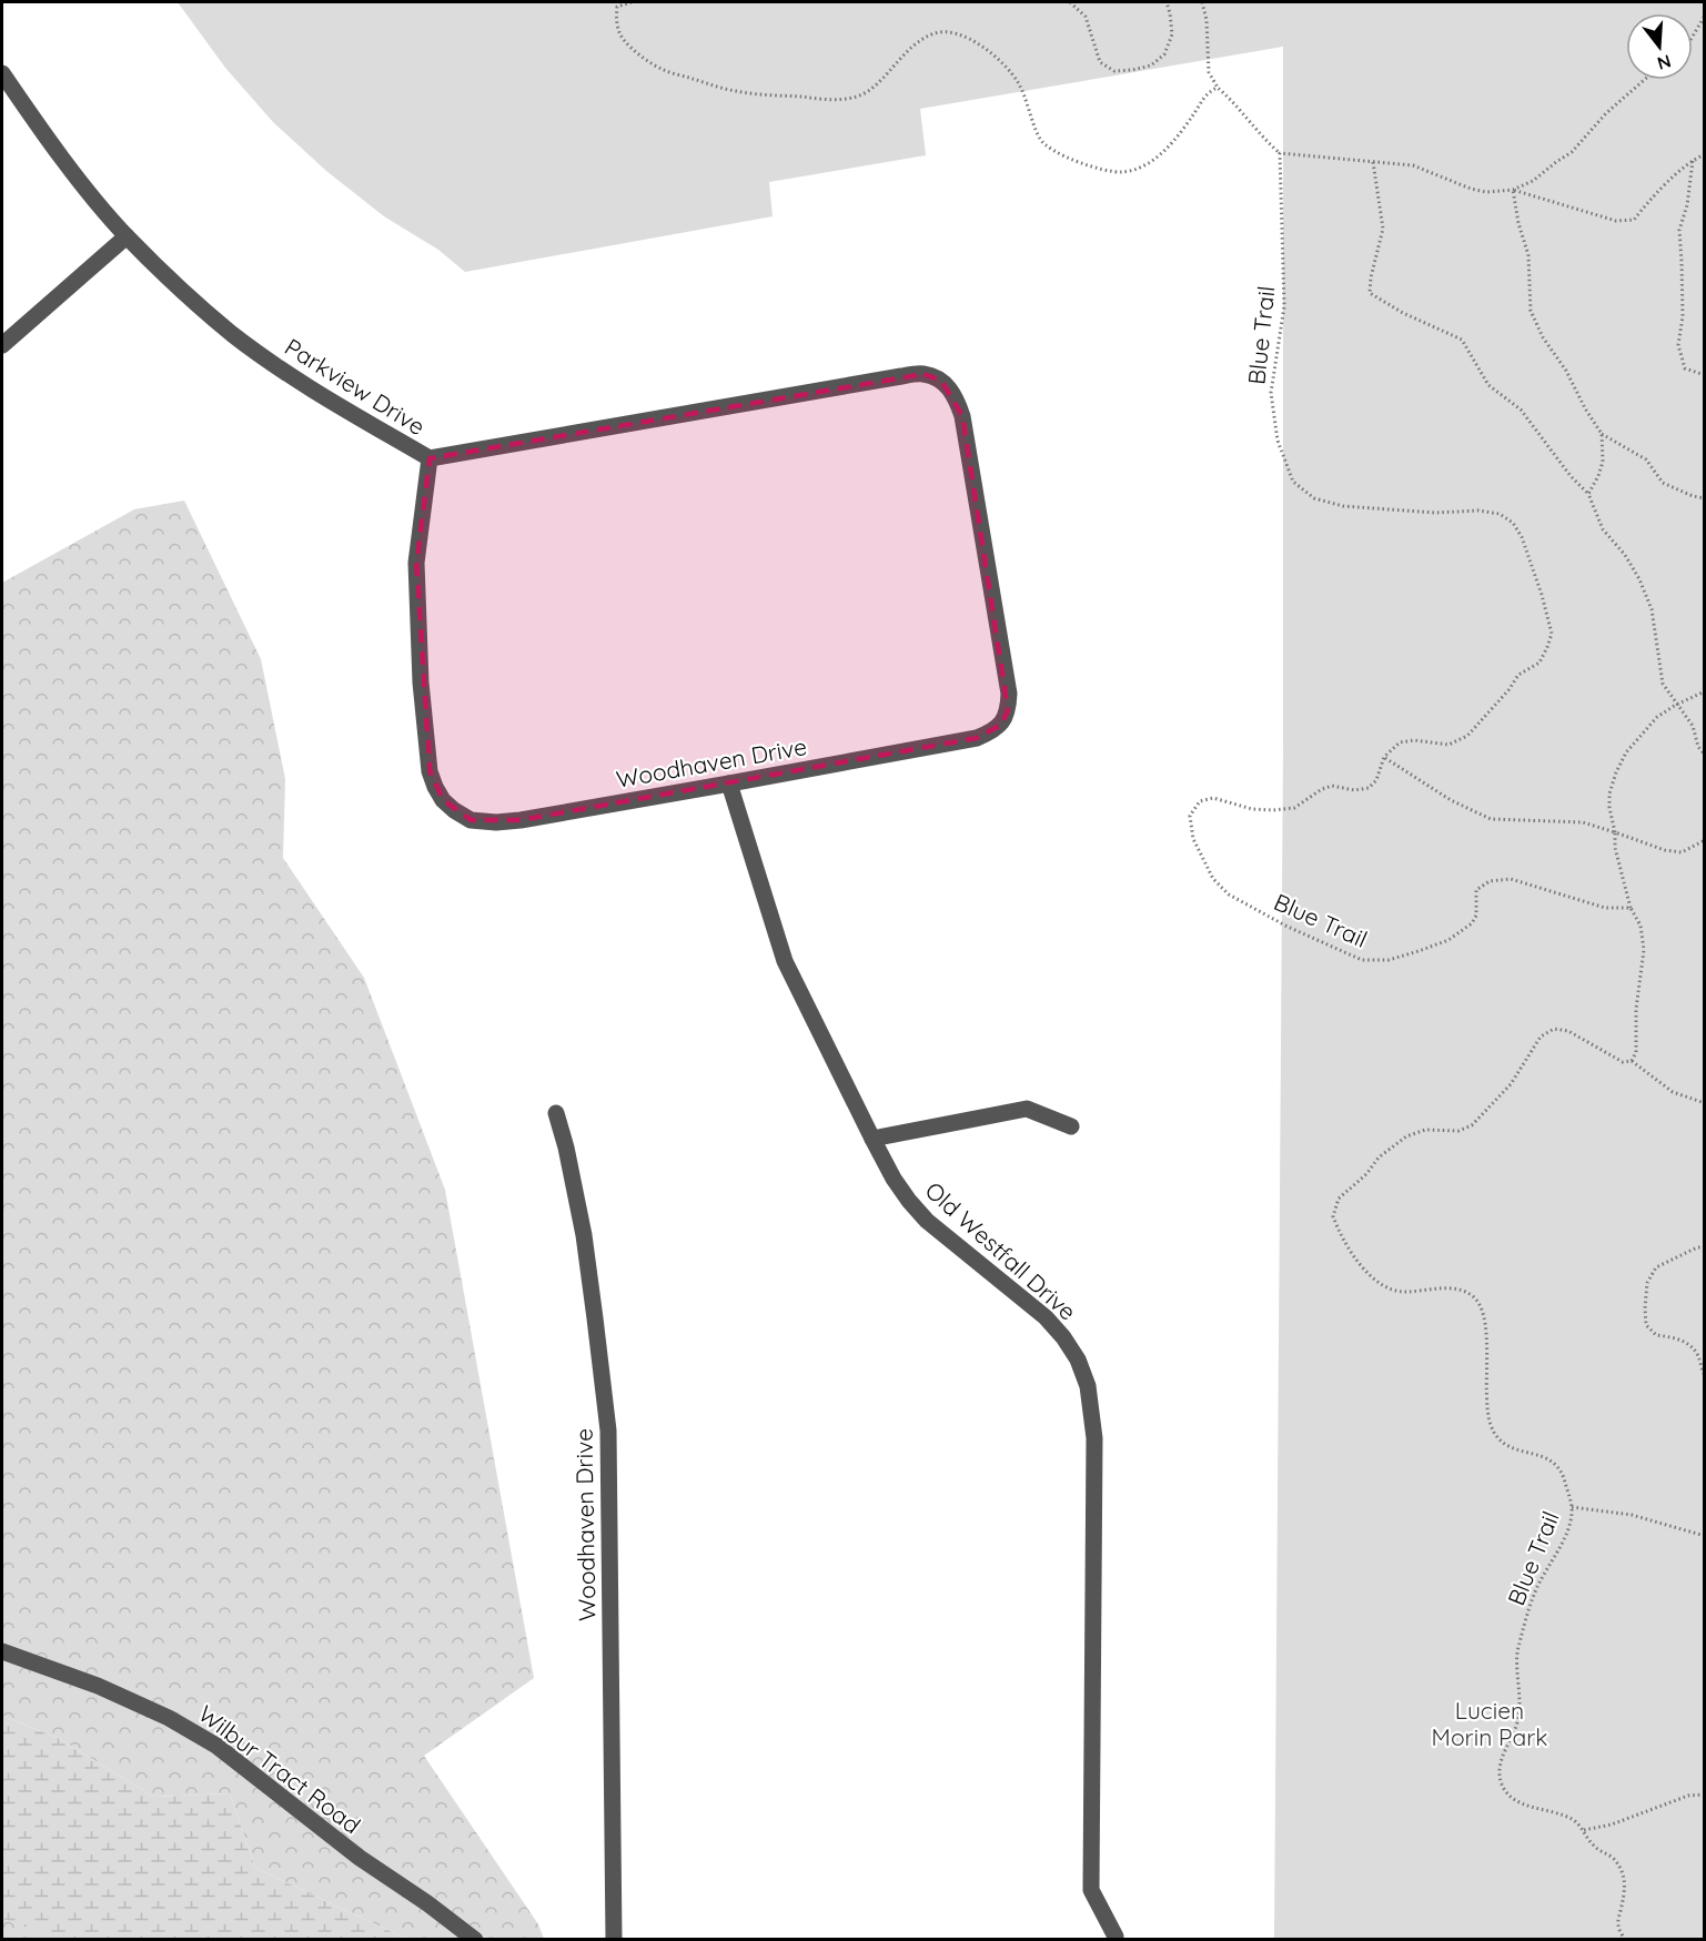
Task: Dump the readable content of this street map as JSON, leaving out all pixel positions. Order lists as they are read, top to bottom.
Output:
{
  "streets": {
    "street": [
      "Parkview Drive",
      "Woodhaven Drive",
      "Old Westfall Drive",
      "Wilbur Tract Road"
    ],
    "path": ["Blue Trail"]
  },
  "crossings": [
    ["Parkview Drive", "Woodhaven Drive"],
    ["Woodhaven Drive", "Old Westfall Drive"]
  ],
  "parks": ["Lucien Morin Park"],
  "north": "bottom"
}
